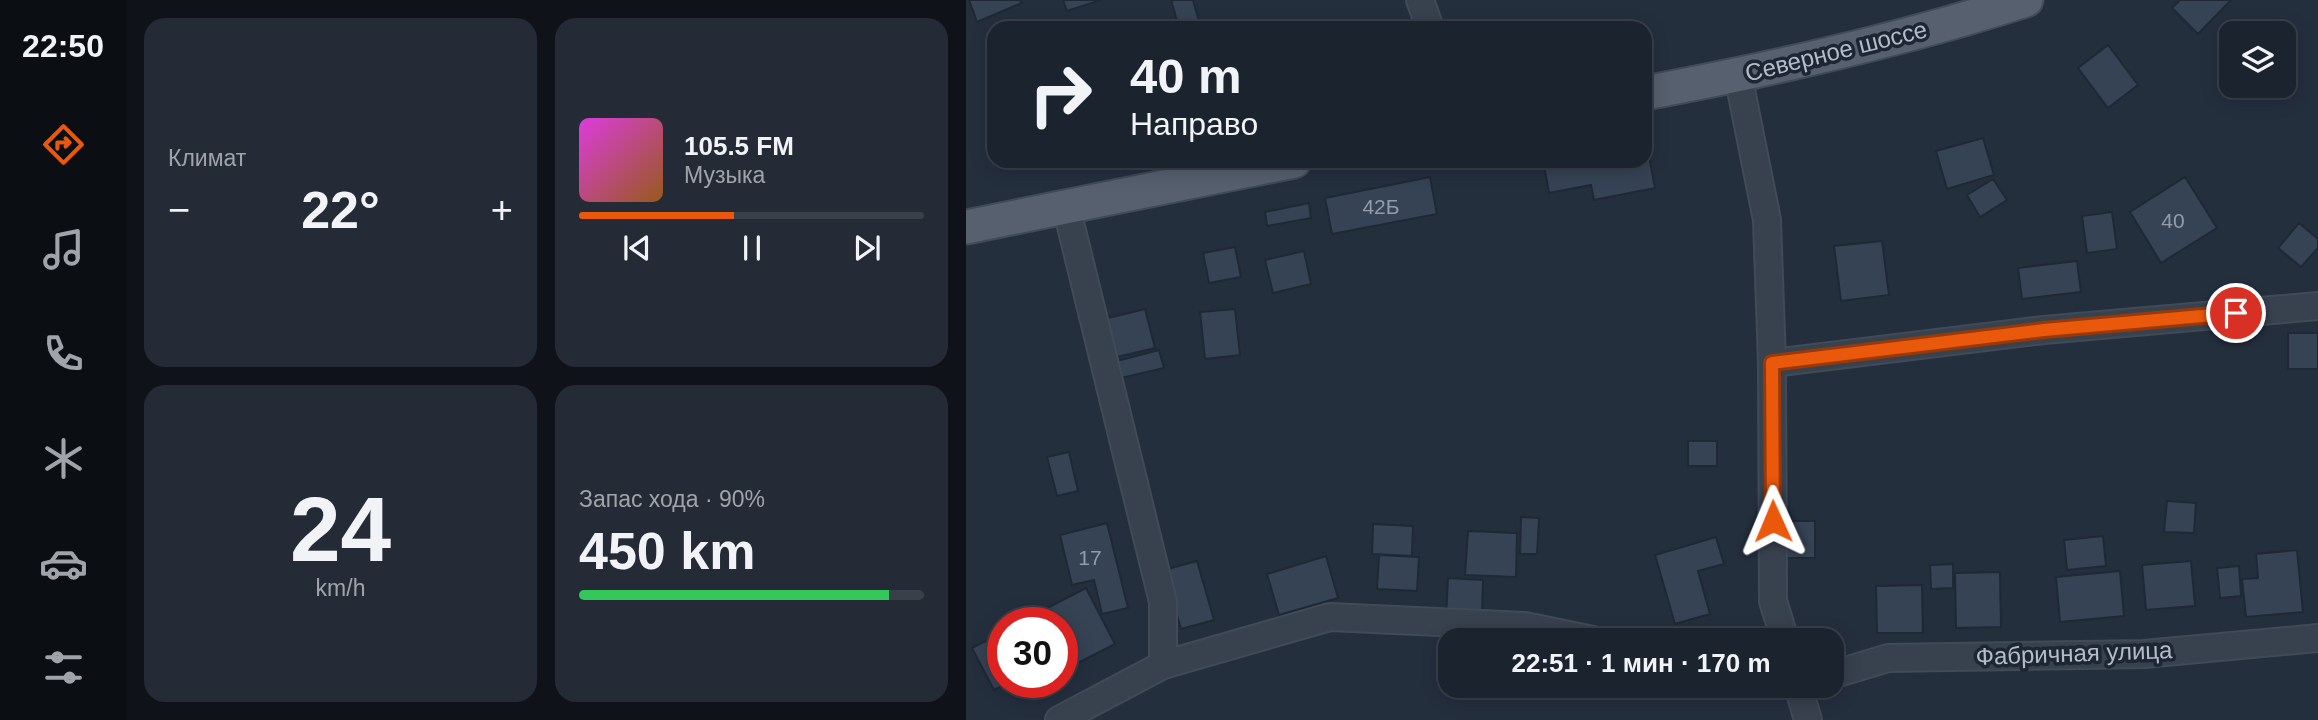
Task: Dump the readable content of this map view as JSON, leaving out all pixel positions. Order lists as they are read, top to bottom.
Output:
{
  "streets": {
    "main road": ["Северное шоссе"],
    "street": ["Фабричная улица"]
  },
  "house_numbers": ["42Б", "40", "17"],
  "page": {
    "tabs": "22:50",
    "tile": [
      "Климат",
      ["24", "km/h"],
      ["Запас хода · 90%", "450 km"]
    ],
    "turn": ["40 m", "Направо"],
    "song": ["105.5 FM", "Музыка"],
    "heat": ["−", "22°", "+"],
    "limit": "30",
    "trip": "22:51 · 1 мин · 170 m"
  }
}
